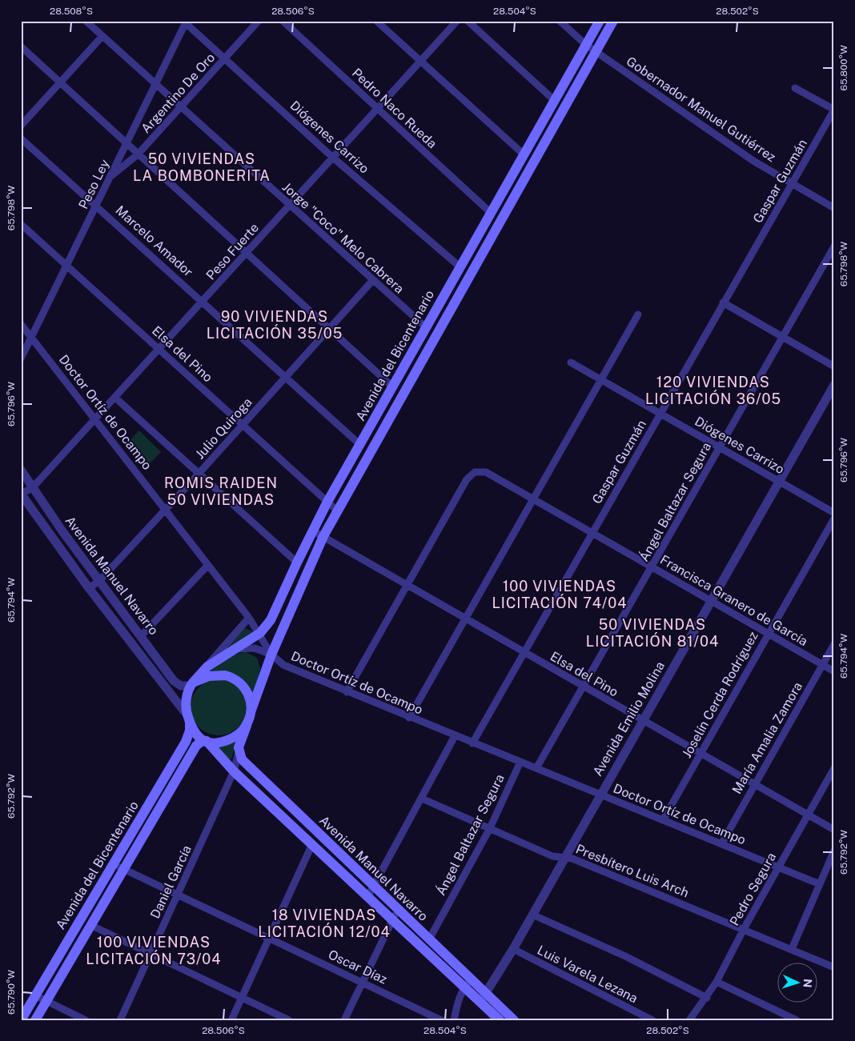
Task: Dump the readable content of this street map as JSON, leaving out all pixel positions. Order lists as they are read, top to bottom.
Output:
{
  "streets": {
    "main road": ["Avenida del Bicentenario", "Avenida Manuel Navarro"],
    "street": [
      "Argentino De Oro",
      "Pedro Naco Rueda",
      "Gobernador Manuel Gutiérrez",
      "Diógenes Carrizo",
      "Gaspar Guzmán",
      "Peso Ley",
      "Jorge \"Coco\" Melo Cabrera",
      "Marcelo Amador",
      "Peso Fuerte",
      "Elsa del Pino",
      "Doctor Ortíz de Ocampo",
      "Julio Quiroga",
      "Ángel Baltazar Segura",
      "Francisca Granero de García",
      "Joselín Cerda Rodríguez",
      "Avenida Emilio Molina",
      "María Amalia Zamora",
      "Presbítero Luis Arch",
      "Daniel García",
      "Pedro Segura",
      "Oscar Díaz",
      "Luis Varela Lezana"
    ]
  },
  "crossings": [
    ["Argentino De Oro", "Diógenes Carrizo"],
    ["Argentino De Oro", "Peso Ley"],
    ["Argentino De Oro", "Jorge \"Coco\" Melo Cabrera"],
    ["Pedro Naco Rueda", "Peso Fuerte"],
    ["Pedro Naco Rueda", "Avenida del Bicentenario"],
    ["Gobernador Manuel Gutiérrez", "Gaspar Guzmán"],
    ["Gobernador Manuel Gutiérrez", "Avenida del Bicentenario"],
    ["Diógenes Carrizo", "Gaspar Guzmán"],
    ["Diógenes Carrizo", "Peso Ley"],
    ["Diógenes Carrizo", "Peso Fuerte"],
    ["Diógenes Carrizo", "Avenida del Bicentenario"],
    ["Diógenes Carrizo", "Ángel Baltazar Segura"],
    ["Diógenes Carrizo", "Avenida Emilio Molina"],
    ["Gaspar Guzmán", "Elsa del Pino"],
    ["Gaspar Guzmán", "Doctor Ortíz de Ocampo"],
    ["Gaspar Guzmán", "Francisca Granero de García"],
    ["Peso Ley", "Jorge \"Coco\" Melo Cabrera"],
    ["Peso Ley", "Marcelo Amador"],
    ["Peso Ley", "Elsa del Pino"],
    ["Peso Ley", "Doctor Ortíz de Ocampo"],
    ["Jorge \"Coco\" Melo Cabrera", "Peso Fuerte"],
    ["Jorge \"Coco\" Melo Cabrera", "Avenida del Bicentenario"],
    ["Jorge \"Coco\" Melo Cabrera", "Julio Quiroga"],
    ["Marcelo Amador", "Peso Fuerte"],
    ["Marcelo Amador", "Avenida del Bicentenario"],
    ["Marcelo Amador", "Julio Quiroga"],
    ["Peso Fuerte", "Elsa del Pino"],
    ["Peso Fuerte", "Doctor Ortíz de Ocampo"],
    ["Peso Fuerte", "Avenida Manuel Navarro"],
    ["Elsa del Pino", "Avenida del Bicentenario"],
    ["Elsa del Pino", "Julio Quiroga"],
    ["Elsa del Pino", "Ángel Baltazar Segura"],
    ["Elsa del Pino", "Francisca Granero de García"],
    ["Elsa del Pino", "Joselín Cerda Rodríguez"],
    ["Elsa del Pino", "Avenida Emilio Molina"],
    ["Elsa del Pino", "María Amalia Zamora"],
    ["Elsa del Pino", "Pedro Segura"],
    ["Avenida del Bicentenario", "Doctor Ortíz de Ocampo"],
    ["Avenida del Bicentenario", "Avenida Manuel Navarro"],
    ["Avenida del Bicentenario", "Oscar Díaz"],
    ["Doctor Ortíz de Ocampo", "Julio Quiroga"],
    ["Doctor Ortíz de Ocampo", "Ángel Baltazar Segura"],
    ["Doctor Ortíz de Ocampo", "Joselín Cerda Rodríguez"],
    ["Doctor Ortíz de Ocampo", "Avenida Emilio Molina"],
    ["Doctor Ortíz de Ocampo", "María Amalia Zamora"],
    ["Doctor Ortíz de Ocampo", "Pedro Segura"],
    ["Julio Quiroga", "Avenida Manuel Navarro"],
    ["Ángel Baltazar Segura", "Avenida Manuel Navarro"],
    ["Ángel Baltazar Segura", "Francisca Granero de García"],
    ["Ángel Baltazar Segura", "Presbítero Luis Arch"],
    ["Avenida Manuel Navarro", "Avenida Emilio Molina"],
    ["Avenida Manuel Navarro", "Daniel García"],
    ["Francisca Granero de García", "Joselín Cerda Rodríguez"],
    ["Francisca Granero de García", "Avenida Emilio Molina"],
    ["Francisca Granero de García", "María Amalia Zamora"],
    ["Avenida Emilio Molina", "Presbítero Luis Arch"],
    ["Avenida Emilio Molina", "Luis Varela Lezana"],
    ["Presbítero Luis Arch", "Pedro Segura"],
    ["Daniel García", "Oscar Díaz"]
  ],
  "districts": [
    "50 VIVIENDAS LA BOMBONERITA",
    "90 VIVIENDAS LICITACIÓN 35/05",
    "120 VIVIENDAS LICITACIÓN 36/05",
    "ROMIS RAIDEN 50 VIVIENDAS",
    "100 VIVIENDAS LICITACIÓN 74/04",
    "50 VIVIENDAS LICITACIÓN 81/04",
    "18 VIVIENDAS LICITACIÓN 12/04",
    "100 VIVIENDAS LICITACIÓN 73/04"
  ],
  "north": "right",
  "coordinates": [
    "28.508°S",
    "28.506°S",
    "28.504°S",
    "28.502°S",
    "65.800°W",
    "65.798°W",
    "65.796°W",
    "65.794°W",
    "65.792°W",
    "65.790°W"
  ]
}
